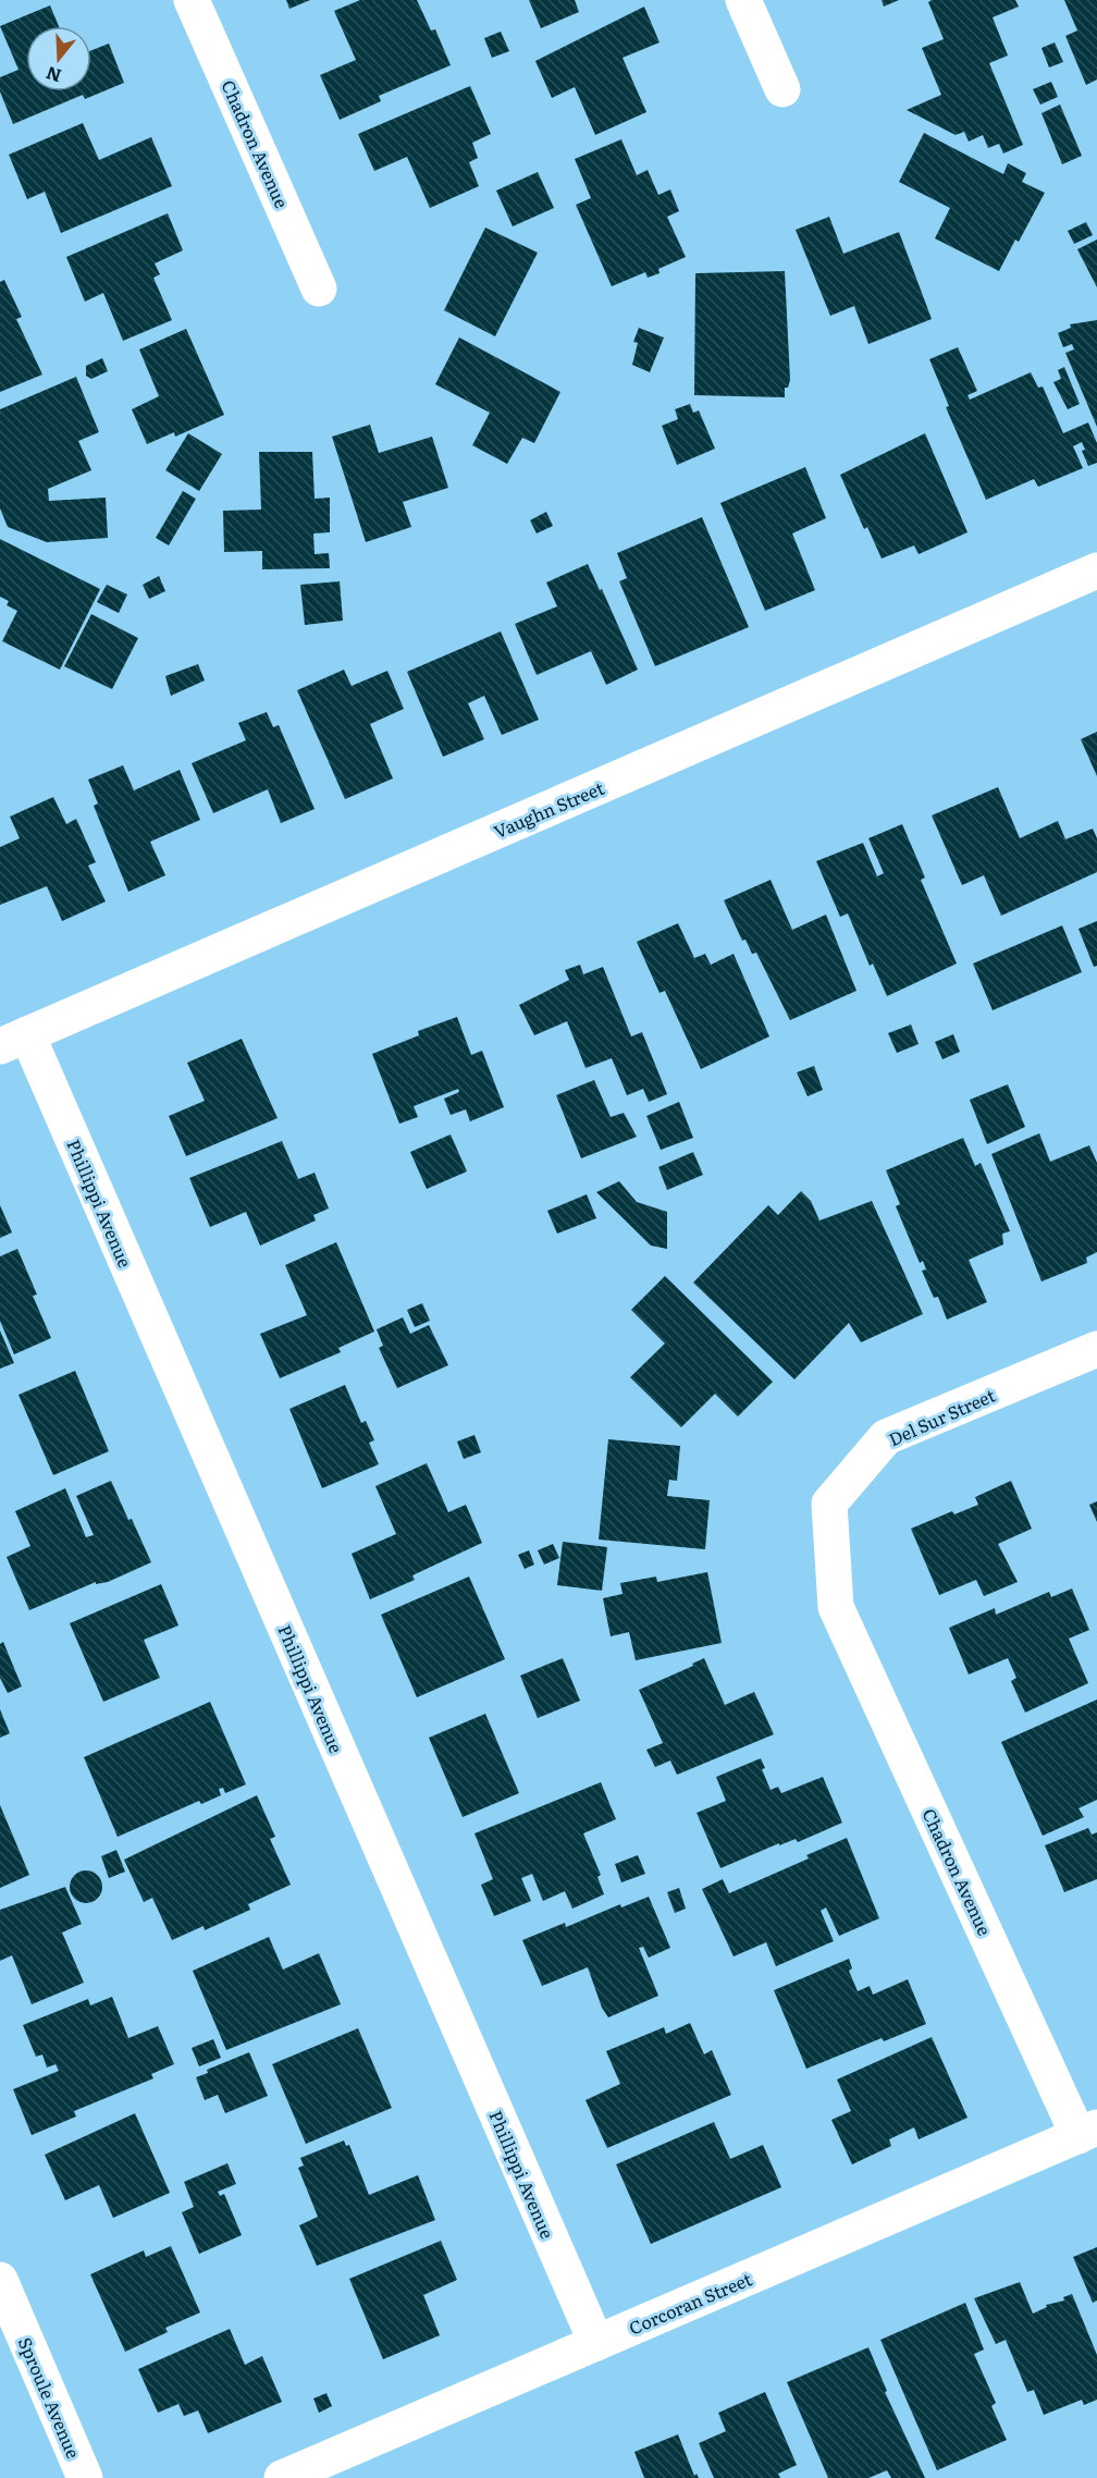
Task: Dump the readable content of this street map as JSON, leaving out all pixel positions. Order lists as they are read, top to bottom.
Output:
{
  "streets": {
    "street": [
      "Chadron Avenue",
      "Vaughn Street",
      "Phillippi Avenue",
      "Del Sur Street",
      "Corcoran Street",
      "Sproule Avenue"
    ]
  },
  "crossings": [
    ["Chadron Avenue", "Del Sur Street"],
    ["Chadron Avenue", "Corcoran Street"],
    ["Vaughn Street", "Phillippi Avenue"],
    ["Phillippi Avenue", "Corcoran Street"]
  ],
  "north": "bottom"
}
